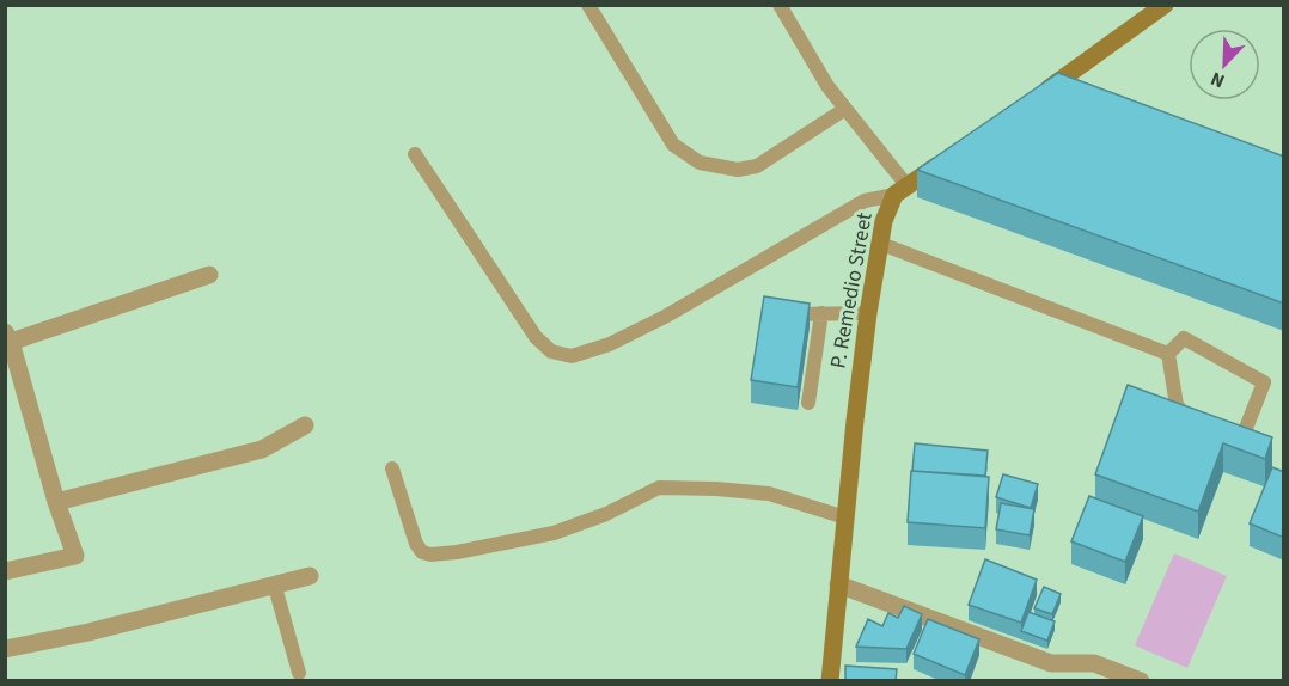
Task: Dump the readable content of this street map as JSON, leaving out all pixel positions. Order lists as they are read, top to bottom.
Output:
{
  "streets": {
    "street": ["P. Remedio Street"]
  },
  "north": "bottom left"
}
